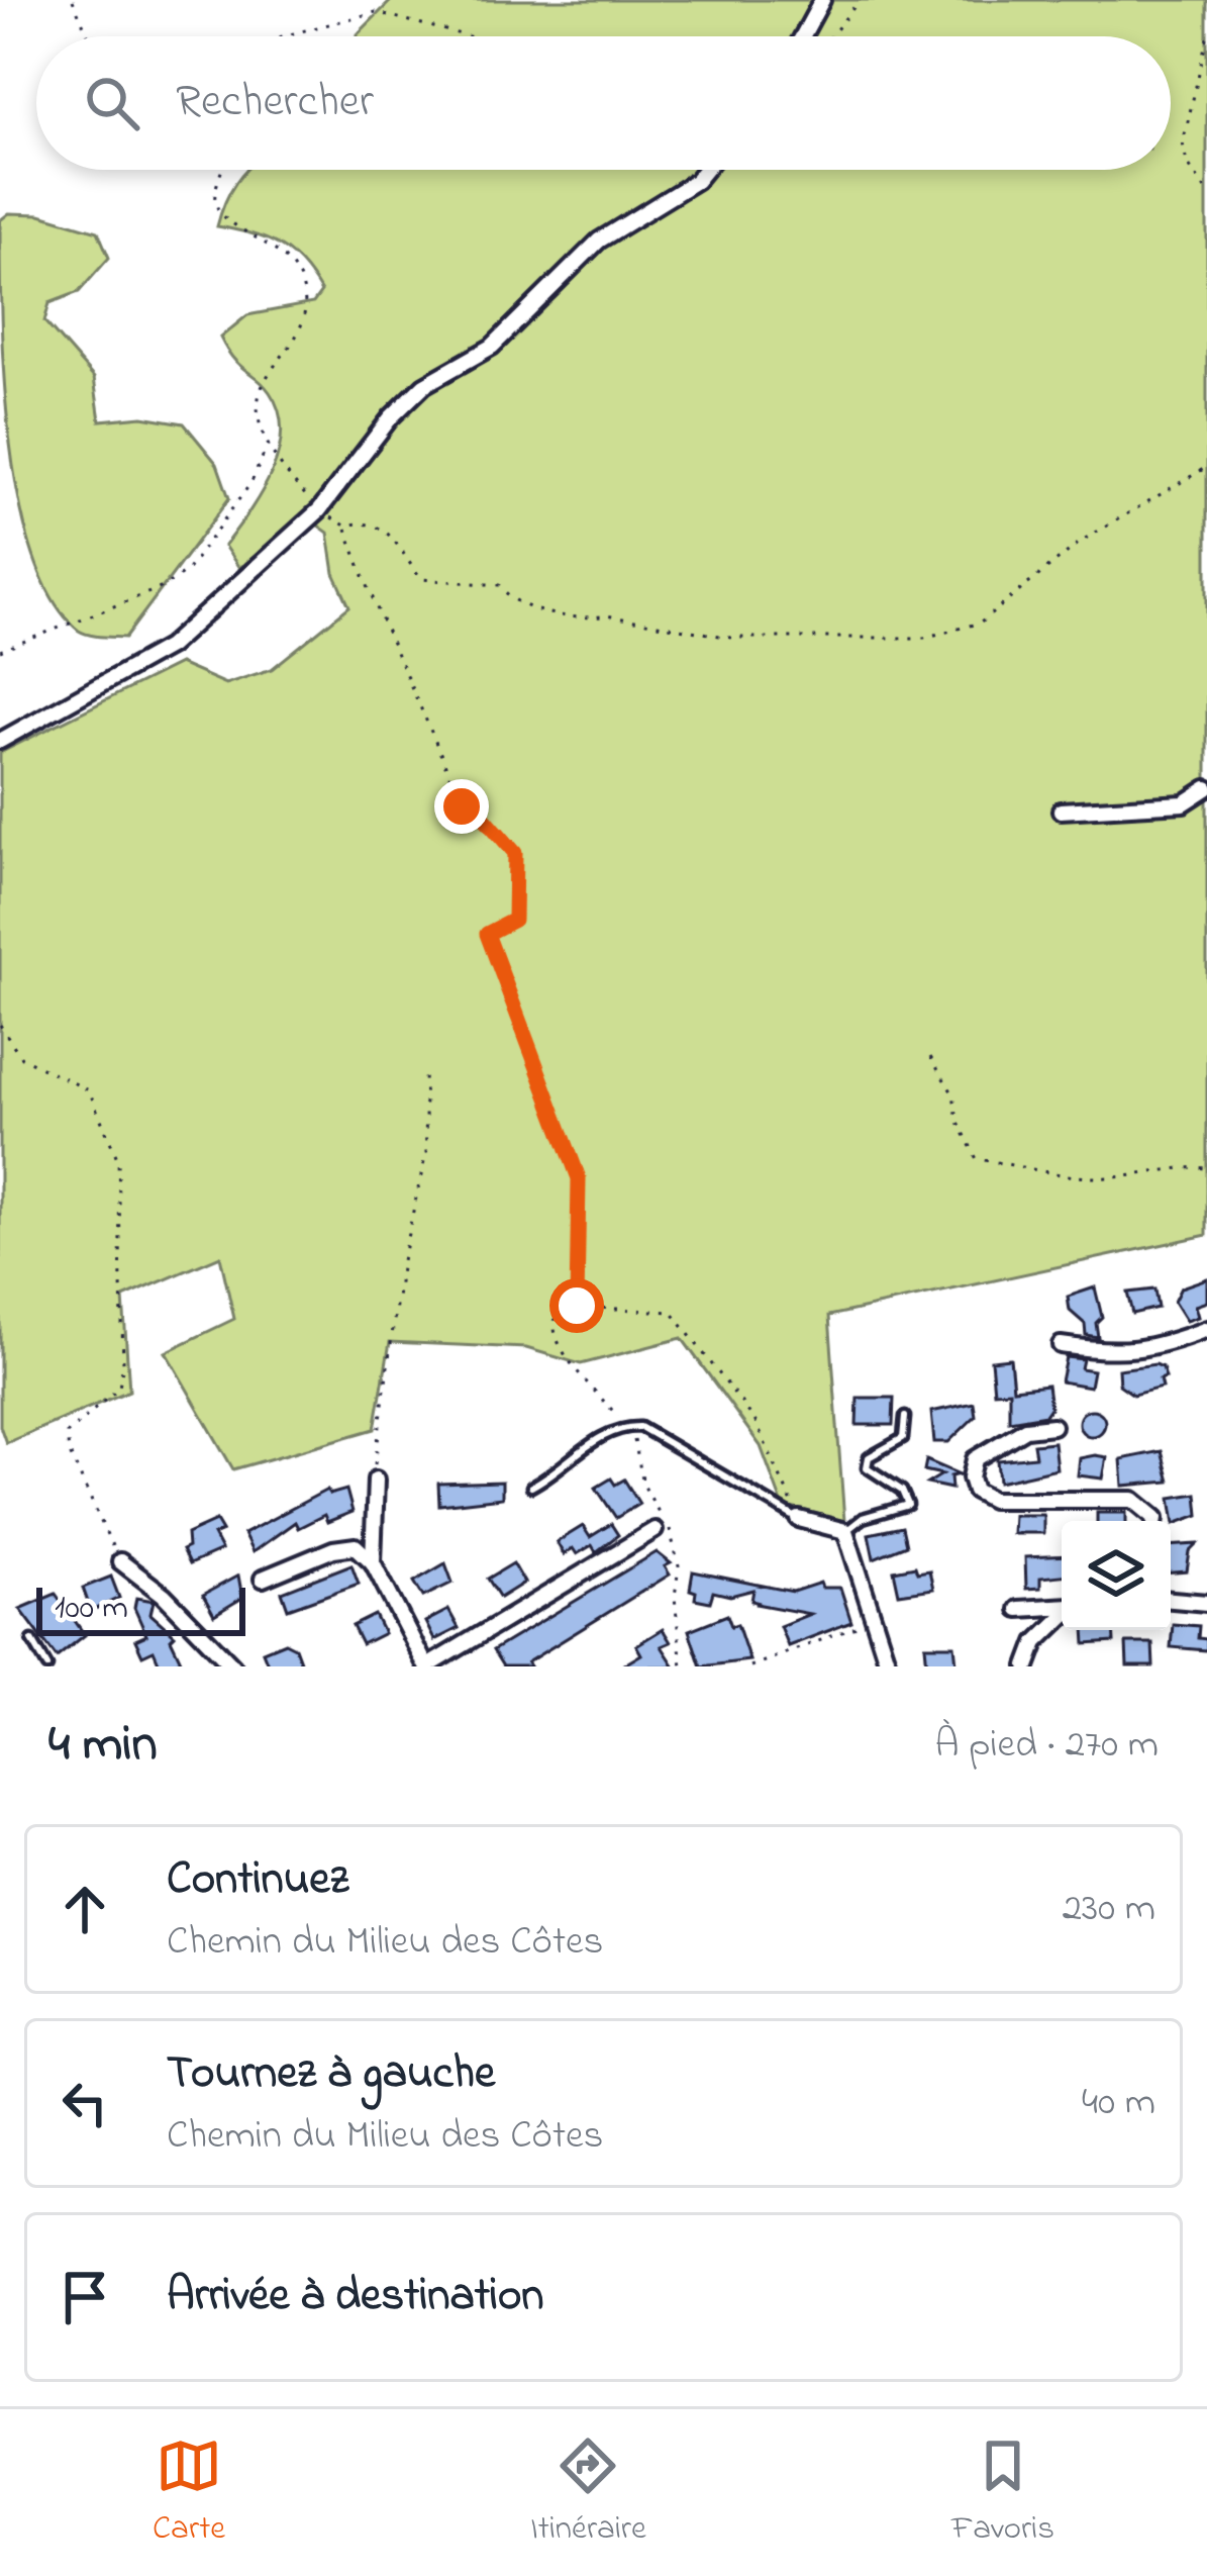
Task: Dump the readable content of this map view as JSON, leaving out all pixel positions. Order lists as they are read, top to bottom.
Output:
{
  "scale_bar": "100 m",
  "page": {
    "search": "Rechercher",
    "scale": "100 m",
    "heading": ["4 min", "À pied · 270 m"],
    "list": [
      ["Continuez", "Chemin du Milieu des Côtes", "230 m"],
      ["Tournez à gauche", "Chemin du Milieu des Côtes", "40 m"],
      "Arrivée à destination"
    ],
    "nav": ["Carte", "Itinéraire", "Favoris"]
  }
}
